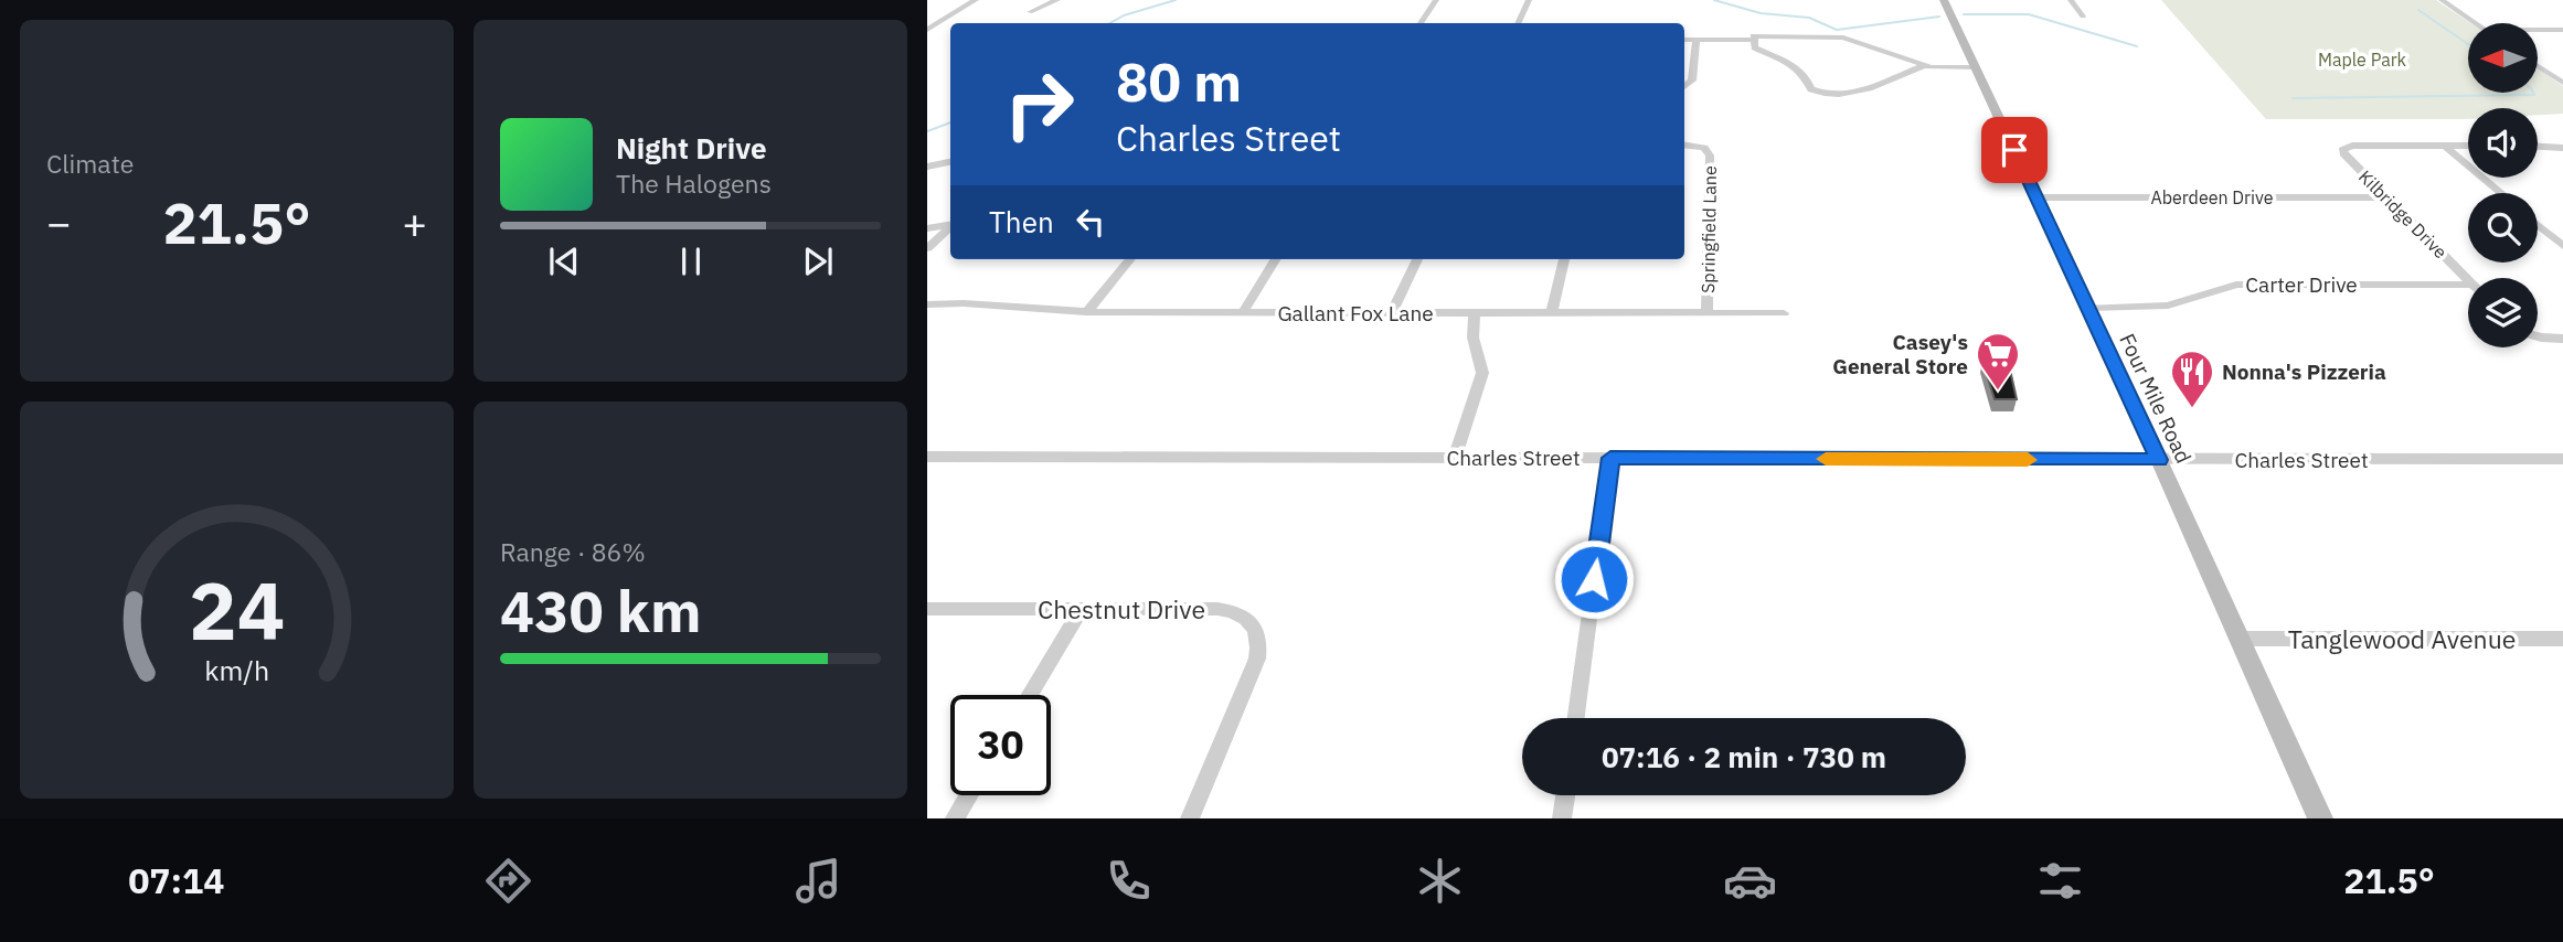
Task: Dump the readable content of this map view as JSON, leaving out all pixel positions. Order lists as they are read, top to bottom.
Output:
{
  "streets": {
    "main road": ["Four Mile Road"],
    "street": [
      "Aberdeen Drive",
      "Kilbridge Drive",
      "Springfield Lane",
      "Carter Drive",
      "Gallant Fox Lane",
      "Charles Street",
      "Chestnut Drive",
      "Tanglewood Avenue"
    ]
  },
  "crossings": [
    ["Aberdeen Drive", "Kilbridge Drive"],
    ["Aberdeen Drive", "Four Mile Road"],
    ["Springfield Lane", "Gallant Fox Lane"],
    ["Carter Drive", "Four Mile Road"],
    ["Four Mile Road", "Charles Street"],
    ["Four Mile Road", "Tanglewood Avenue"]
  ],
  "parks": ["Maple Park"],
  "places": {
    "supermarket": ["Casey's General Store"],
    "restaurant": ["Nonna's Pizzeria"]
  },
  "north": "left",
  "page": {
    "tile": [
      "Climate",
      ["Range · 86%", "430 km"]
    ],
    "turn": ["80 m", "Charles Street"],
    "song": ["Night Drive", "The Halogens"],
    "then": "Then",
    "heat": ["−", "21.5°", "+"],
    "limit": "30",
    "trip": "07:16 · 2 min · 730 m",
    "tabs": ["07:14", "21.5°"],
    "gauge": ["24", "km/h"]
  }
}
